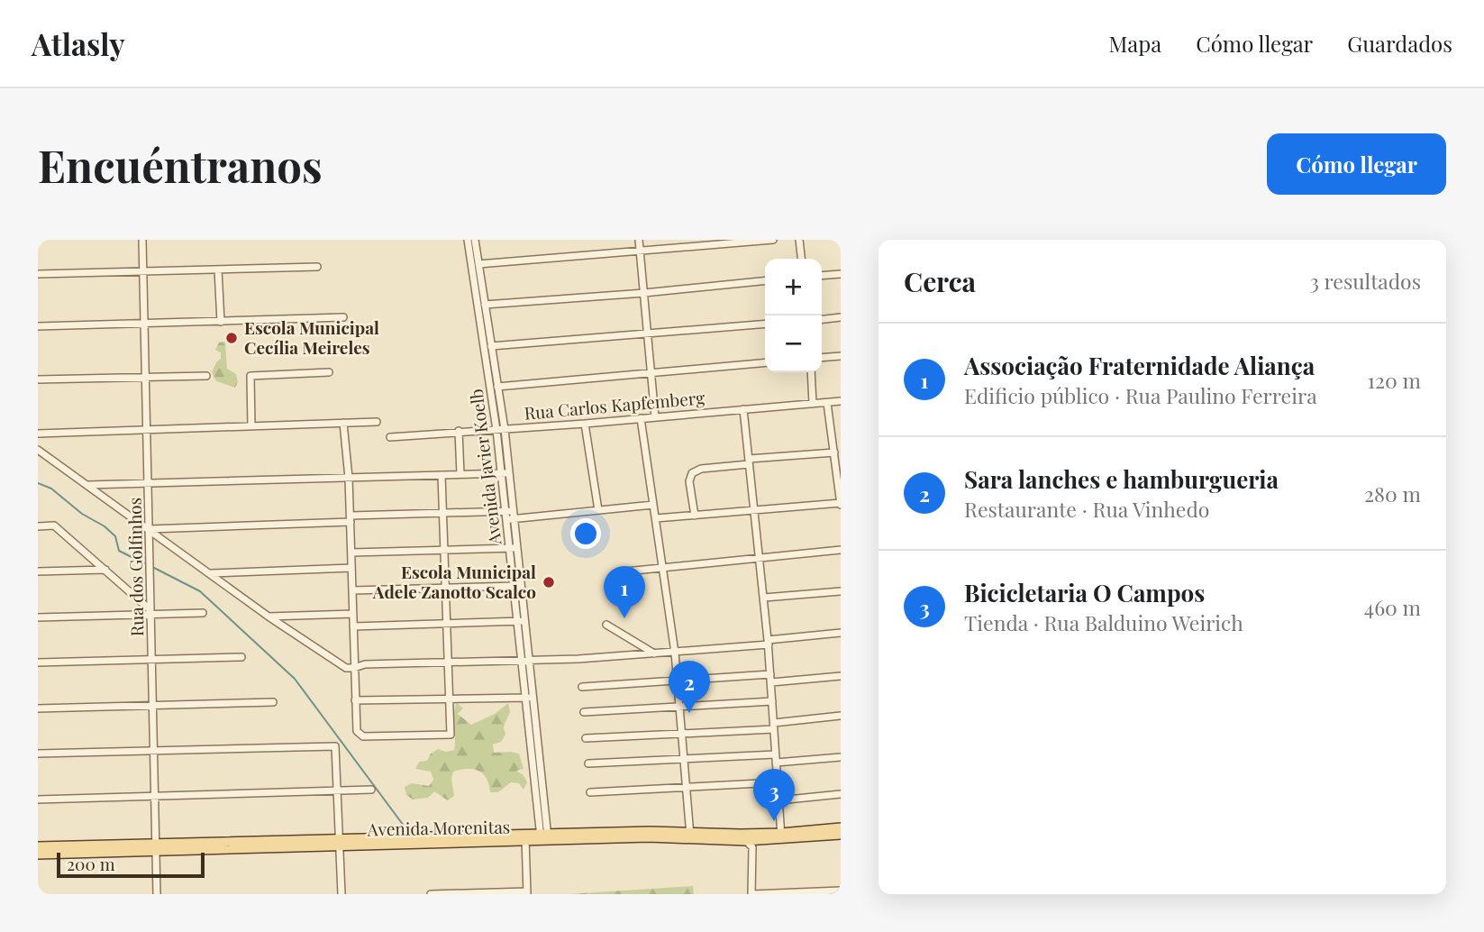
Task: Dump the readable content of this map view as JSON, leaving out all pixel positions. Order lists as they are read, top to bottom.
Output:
{
  "streets": {
    "main road": ["Avenida Morenitas"],
    "street": ["Rua Carlos Kapfemberg", "Avenida Javier Koelb", "Rua dos Golfinhos"]
  },
  "crossings": [
    ["Rua Carlos Kapfemberg", "Avenida Javier Koelb"],
    ["Avenida Javier Koelb", "Avenida Morenitas"],
    ["Rua dos Golfinhos", "Avenida Morenitas"]
  ],
  "places": ["Escola Municipal Cecília Meireles", "Escola Municipal Adele Zanotto Scalco"],
  "scale_bar": "200 m",
  "page": {
    "header": "Atlasly",
    "nav": ["Mapa", "Cómo llegar", "Guardados"],
    "buttons": "Cómo llegar",
    "title": "Encuéntranos",
    "heading": ["Cerca", "3 resultados"],
    "map_buttons": ["+", "−"],
    "list": [
      {
        "mark": "1",
        "name": "Associação Fraternidade Aliança",
        "note": "Edificio público · Rua Paulino Ferreira",
        "value": "120 m"
      },
      {
        "mark": "2",
        "name": "Sara lanches e hamburgueria",
        "note": "Restaurante · Rua Vinhedo",
        "value": "280 m"
      },
      {
        "mark": "3",
        "name": "Bicicletaria O Campos",
        "note": "Tienda · Rua Balduino Weirich",
        "value": "460 m"
      }
    ],
    "pins": ["1", "2", "3"],
    "scale": "200 m"
  }
}
